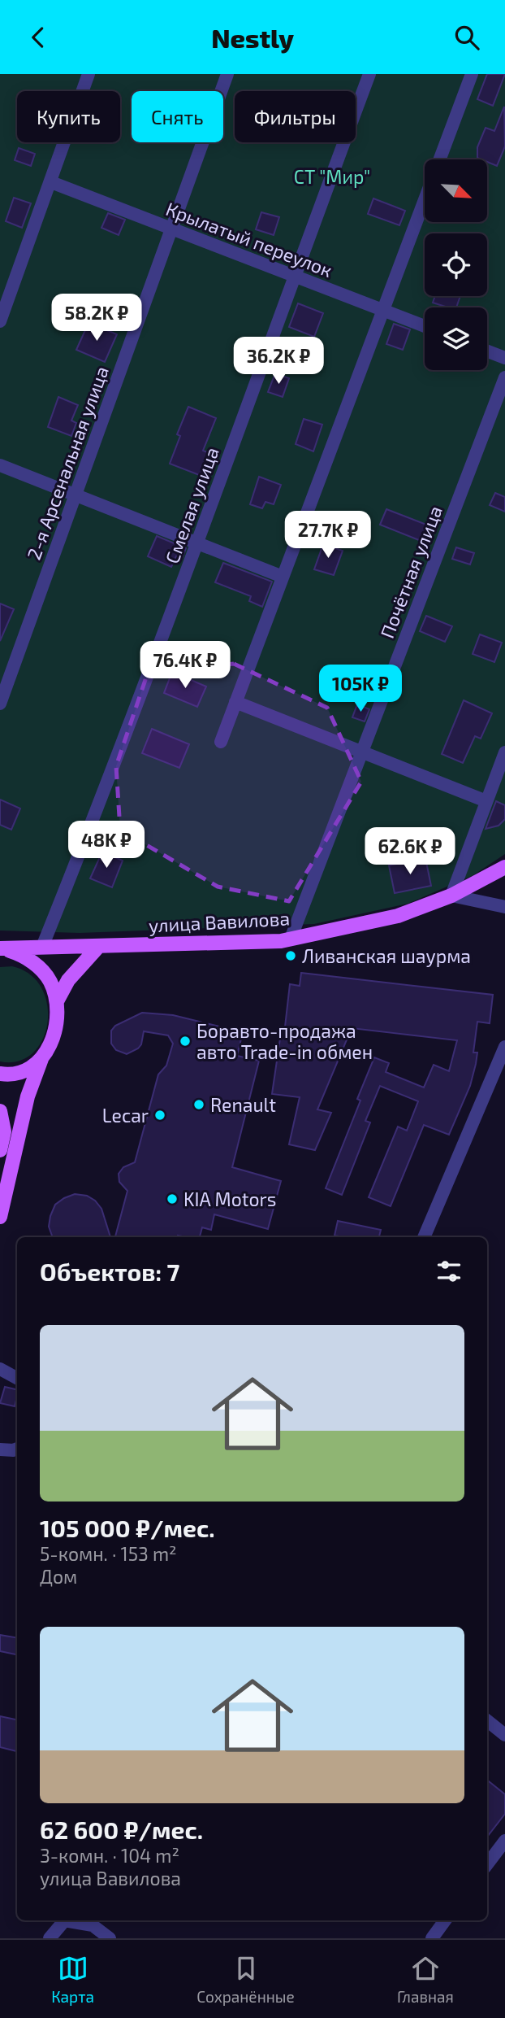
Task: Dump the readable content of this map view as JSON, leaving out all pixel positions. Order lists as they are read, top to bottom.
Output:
{
  "streets": {
    "main road": ["улица Вавилова"],
    "street": [
      "Крылатый переулок",
      "2-я Арсенальная улица",
      "Смелая улица",
      "Почётная улица"
    ]
  },
  "crossings": [
    ["Крылатый переулок", "2-я Арсенальная улица"],
    ["Крылатый переулок", "Смелая улица"],
    ["Смелая улица", "улица Вавилова"],
    ["Почётная улица", "улица Вавилова"]
  ],
  "parks": ["СТ \"Мир\""],
  "places": [
    "Ливанская шаурма",
    "Боравто-продажа авто Trade-in обмен",
    "Renault",
    "Lecar",
    "KIA Motors"
  ],
  "north": "bottom right",
  "page": {
    "header": "Nestly",
    "chip": ["Купить", "Снять", "Фильтры"],
    "price": [
      "58.2K ₽",
      "36.2K ₽",
      "27.7K ₽",
      "76.4K ₽",
      "105K ₽",
      "48K ₽",
      "62.6K ₽"
    ],
    "heading": "Объектов: 7",
    "list": [
      {
        "name": "105 000 ₽/мес.",
        "note": "5-комн. · 153 m² · Дом"
      },
      {
        "name": "62 600 ₽/мес.",
        "note": "3-комн. · 104 m² · улица Вавилова"
      }
    ],
    "tabs": ["Карта", "Сохранённые", "Главная"]
  }
}
